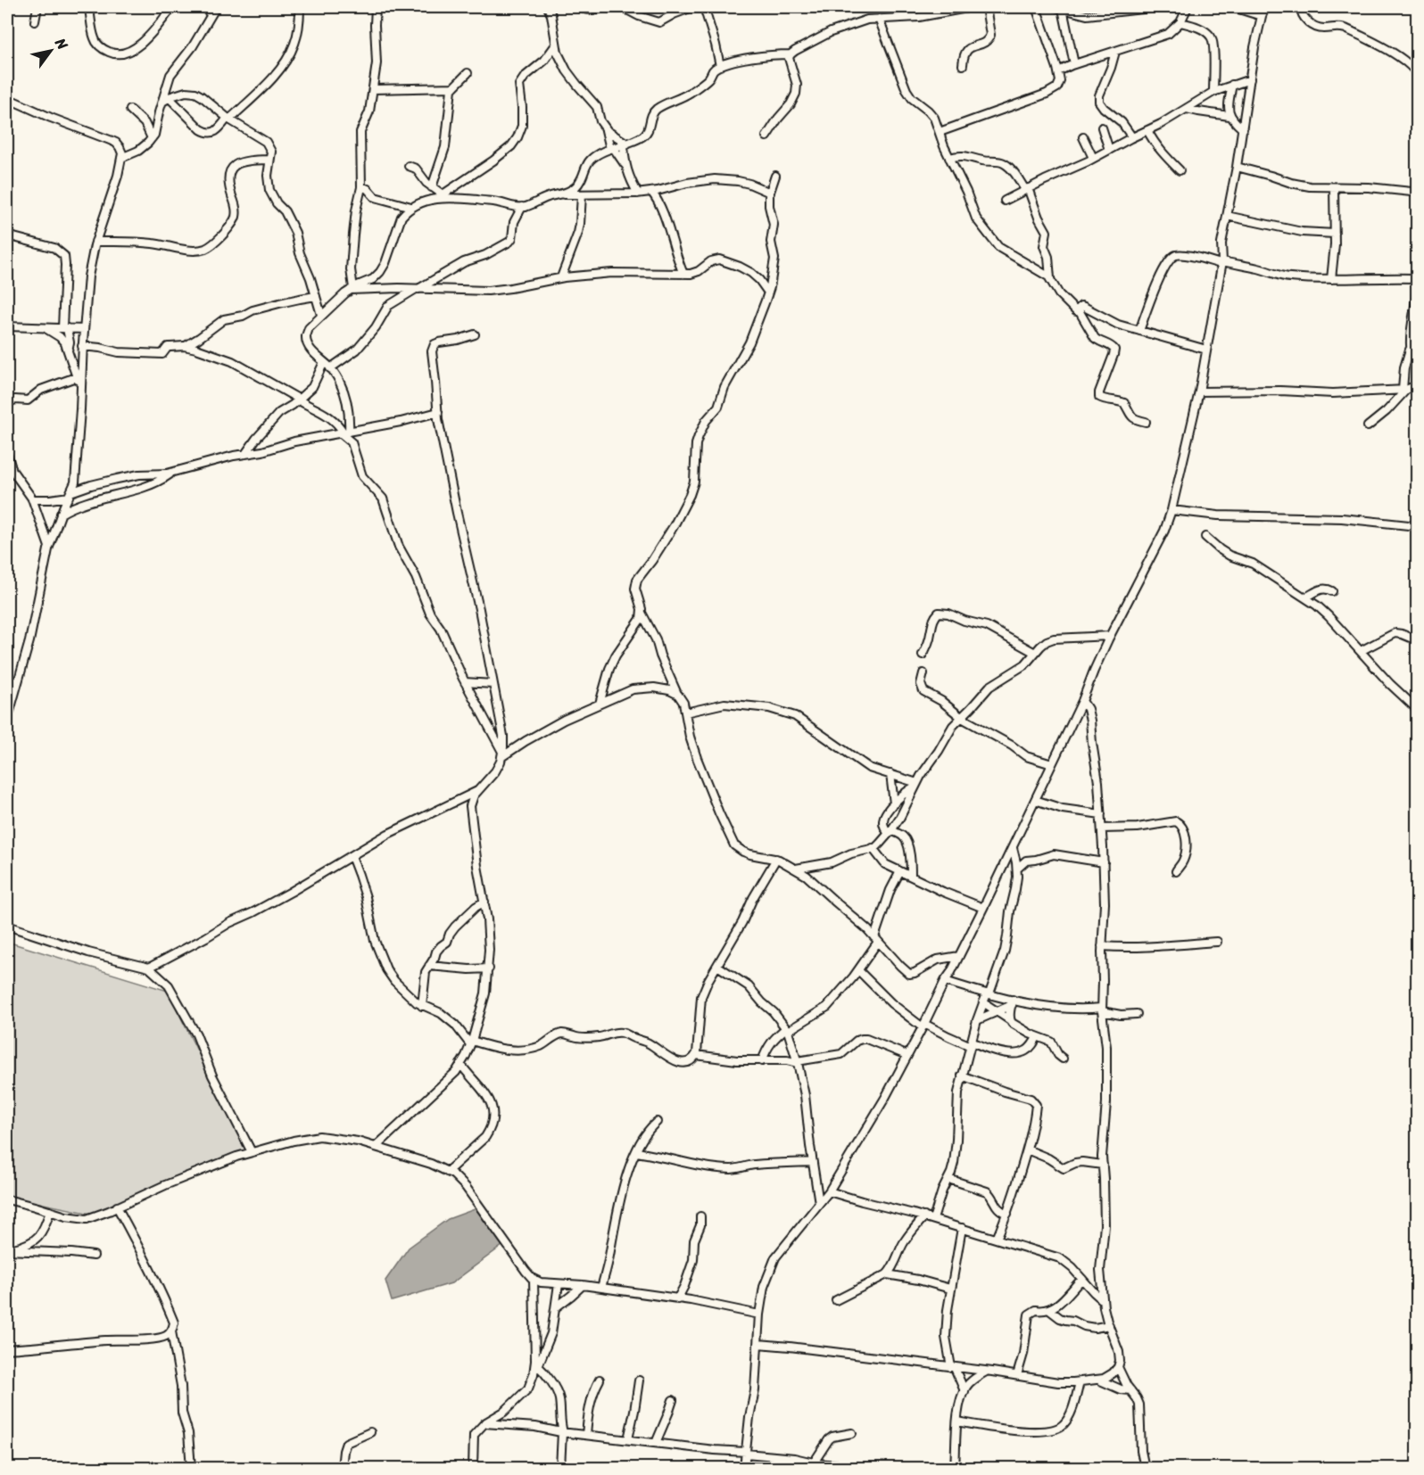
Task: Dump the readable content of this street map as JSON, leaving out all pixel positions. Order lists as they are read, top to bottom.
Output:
{
  "north": "top right"
}
